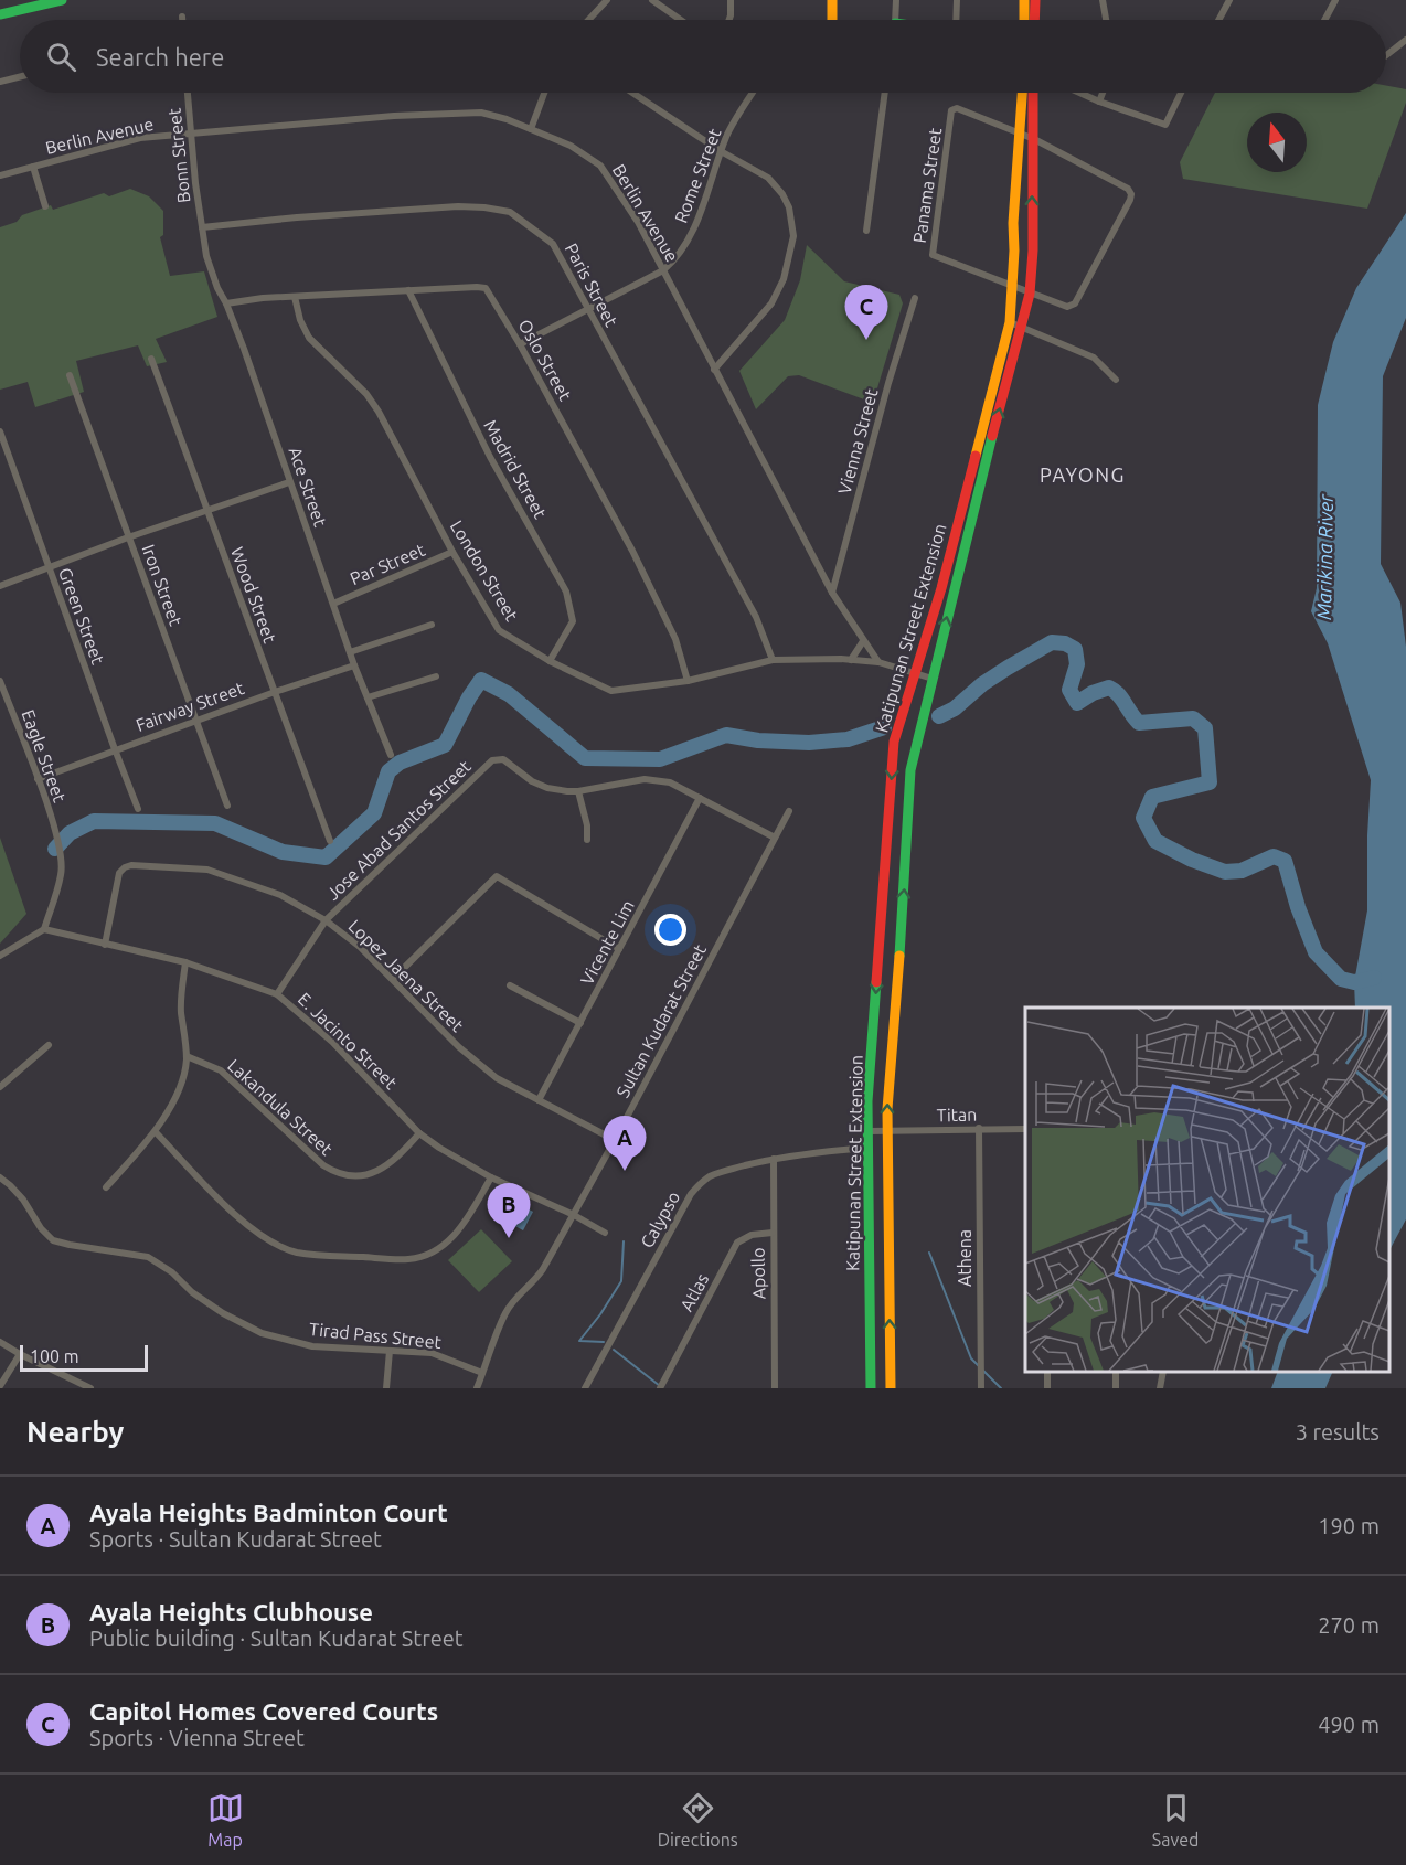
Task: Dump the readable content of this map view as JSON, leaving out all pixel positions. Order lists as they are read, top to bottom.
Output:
{
  "streets": {
    "street": [
      "Berlin Avenue",
      "Bonn Street",
      "Rome Street",
      "Panama Street",
      "Paris Street",
      "Oslo Street",
      "Vienna Street",
      "Madrid Street",
      "Ace Street",
      "Par Street",
      "London Street",
      "Iron Street",
      "Wood Street",
      "Green Street",
      "Katipunan Street Extension",
      "Fairway Street",
      "Eagle Street",
      "Jose Abad Santos Street",
      "Vicente Lim",
      "Lopez Jaena Street",
      "Sultan Kudarat Street",
      "E. Jacinto Street",
      "Lakandula Street",
      "Titan",
      "Calypso",
      "Athena",
      "Apollo",
      "Atlas",
      "Tirad Pass Street"
    ]
  },
  "crossings": [
    ["Berlin Avenue", "Bonn Street"],
    ["Berlin Avenue", "Rome Street"],
    ["Berlin Avenue", "Vienna Street"],
    ["Berlin Avenue", "London Street"],
    ["Bonn Street", "Paris Street"],
    ["Bonn Street", "Ace Street"],
    ["Rome Street", "Paris Street"],
    ["Rome Street", "Oslo Street"],
    ["Panama Street", "Katipunan Street Extension"],
    ["Paris Street", "Ace Street"],
    ["Paris Street", "London Street"],
    ["Oslo Street", "Madrid Street"],
    ["Oslo Street", "Ace Street"],
    ["Oslo Street", "London Street"],
    ["Madrid Street", "London Street"],
    ["Ace Street", "Par Street"],
    ["Ace Street", "Fairway Street"],
    ["Par Street", "London Street"],
    ["Iron Street", "Fairway Street"],
    ["Wood Street", "Fairway Street"],
    ["Green Street", "Fairway Street"],
    ["Katipunan Street Extension", "Titan"],
    ["Katipunan Street Extension", "Calypso"],
    ["Fairway Street", "Eagle Street"],
    ["Eagle Street", "E. Jacinto Street"],
    ["Jose Abad Santos Street", "Lopez Jaena Street"],
    ["Jose Abad Santos Street", "E. Jacinto Street"],
    ["Vicente Lim", "Lopez Jaena Street"],
    ["Lopez Jaena Street", "Sultan Kudarat Street"],
    ["Lopez Jaena Street", "E. Jacinto Street"],
    ["Sultan Kudarat Street", "E. Jacinto Street"],
    ["Sultan Kudarat Street", "Tirad Pass Street"],
    ["E. Jacinto Street", "Lakandula Street"],
    ["Titan", "Athena"],
    ["Calypso", "Apollo"],
    ["Apollo", "Atlas"]
  ],
  "districts": ["PAYONG"],
  "water": ["Marikina River"],
  "scale_bar": "100 m",
  "north": "top",
  "page": {
    "search": "Search here",
    "pins": ["C", "A", "B"],
    "scale": "100 m",
    "heading": ["Nearby", "3 results"],
    "list": [
      {
        "mark": "A",
        "name": "Ayala Heights Badminton Court",
        "note": "Sports · Sultan Kudarat Street",
        "value": "190 m"
      },
      {
        "mark": "B",
        "name": "Ayala Heights Clubhouse",
        "note": "Public building · Sultan Kudarat Street",
        "value": "270 m"
      },
      {
        "mark": "C",
        "name": "Capitol Homes Covered Courts",
        "note": "Sports · Vienna Street",
        "value": "490 m"
      }
    ],
    "nav": ["Map", "Directions", "Saved"]
  }
}
